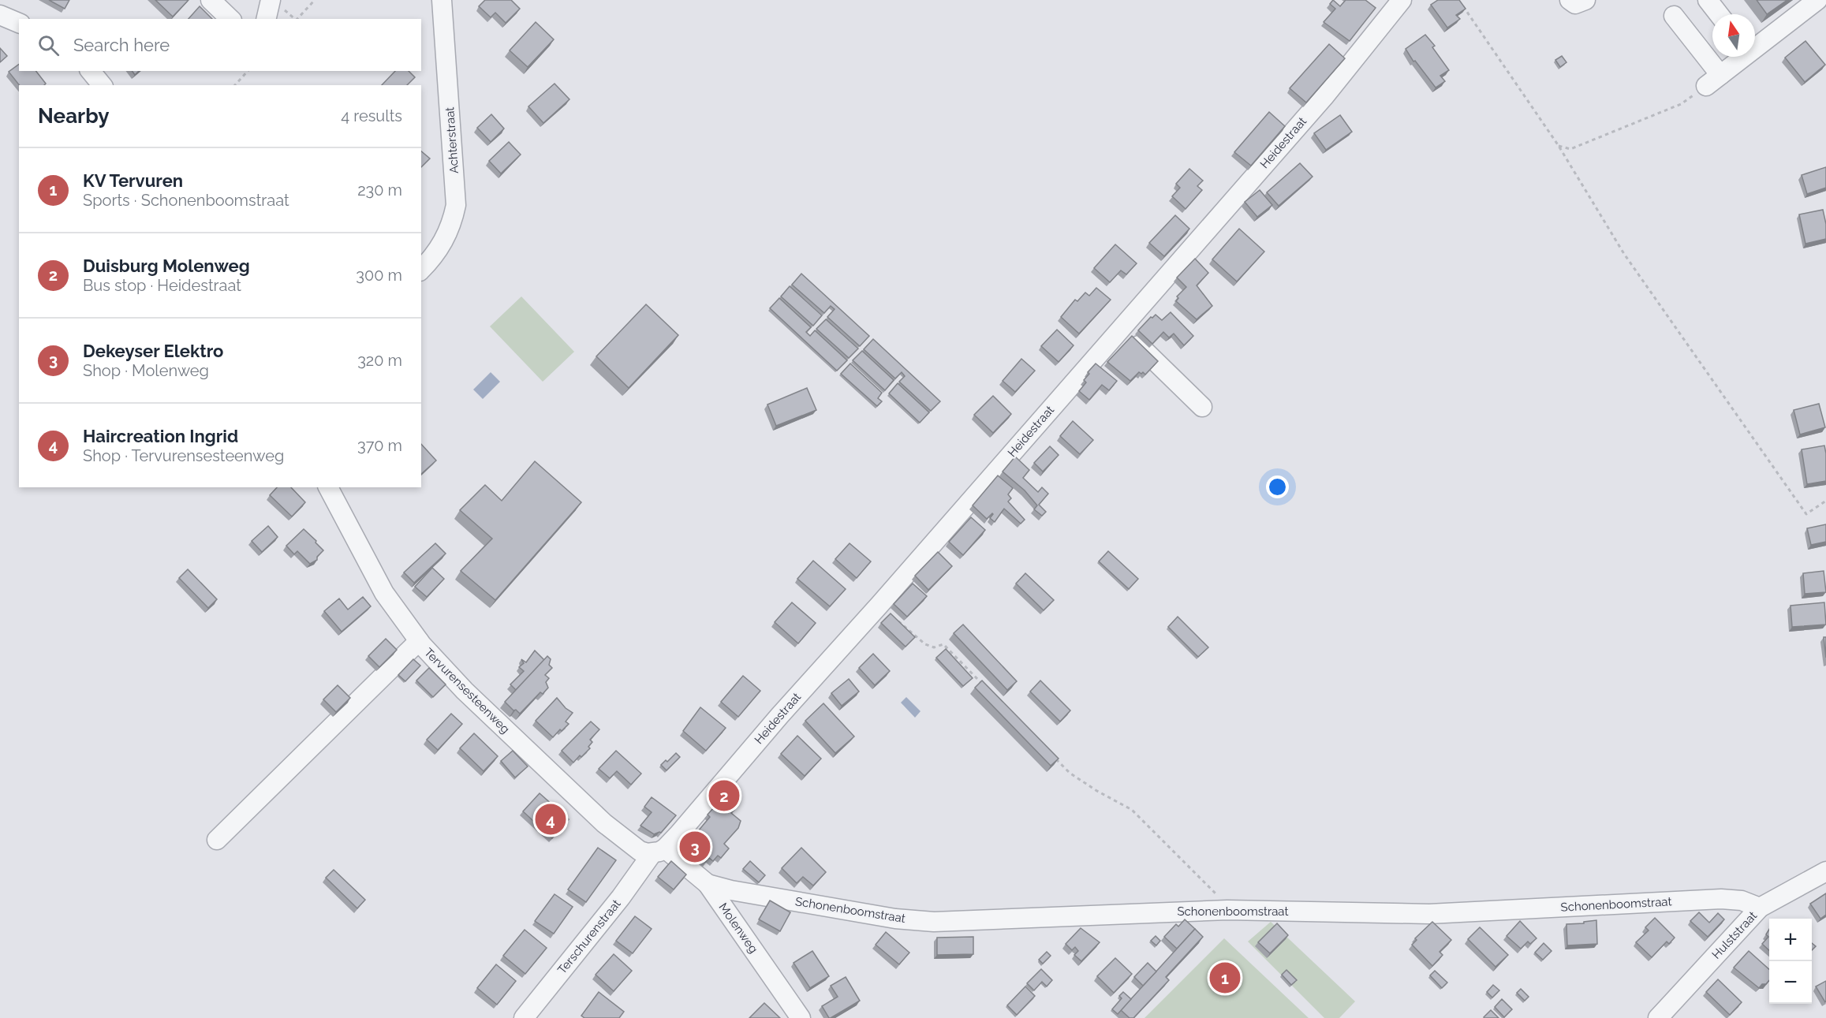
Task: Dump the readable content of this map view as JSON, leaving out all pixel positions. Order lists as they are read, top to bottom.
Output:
{
  "streets": {
    "street": [
      "Achterstraat",
      "Heidestraat",
      "Tervurensesteenweg",
      "Schonenboomstraat",
      "Molenweg",
      "Hulststraat",
      "Terschurenstraat"
    ]
  },
  "crossings": [
    ["Heidestraat", "Tervurensesteenweg"],
    ["Heidestraat", "Molenweg"],
    ["Heidestraat", "Terschurenstraat"],
    ["Tervurensesteenweg", "Molenweg"],
    ["Tervurensesteenweg", "Terschurenstraat"],
    ["Schonenboomstraat", "Molenweg"],
    ["Schonenboomstraat", "Hulststraat"],
    ["Molenweg", "Terschurenstraat"]
  ],
  "north": "top",
  "page": {
    "search": "Search here",
    "heading": ["Nearby", "4 results"],
    "list": [
      {
        "mark": "1",
        "name": "KV Tervuren",
        "note": "Sports · Schonenboomstraat",
        "value": "230 m"
      },
      {
        "mark": "2",
        "name": "Duisburg Molenweg",
        "note": "Bus stop · Heidestraat",
        "value": "300 m"
      },
      {
        "mark": "3",
        "name": "Dekeyser Elektro",
        "note": "Shop · Molenweg",
        "value": "320 m"
      },
      {
        "mark": "4",
        "name": "Haircreation Ingrid",
        "note": "Shop · Tervurensesteenweg",
        "value": "370 m"
      }
    ],
    "pins": [
      "2",
      "4",
      "3",
      "1"
    ],
    "map_buttons": ["+", "−"]
  }
}
